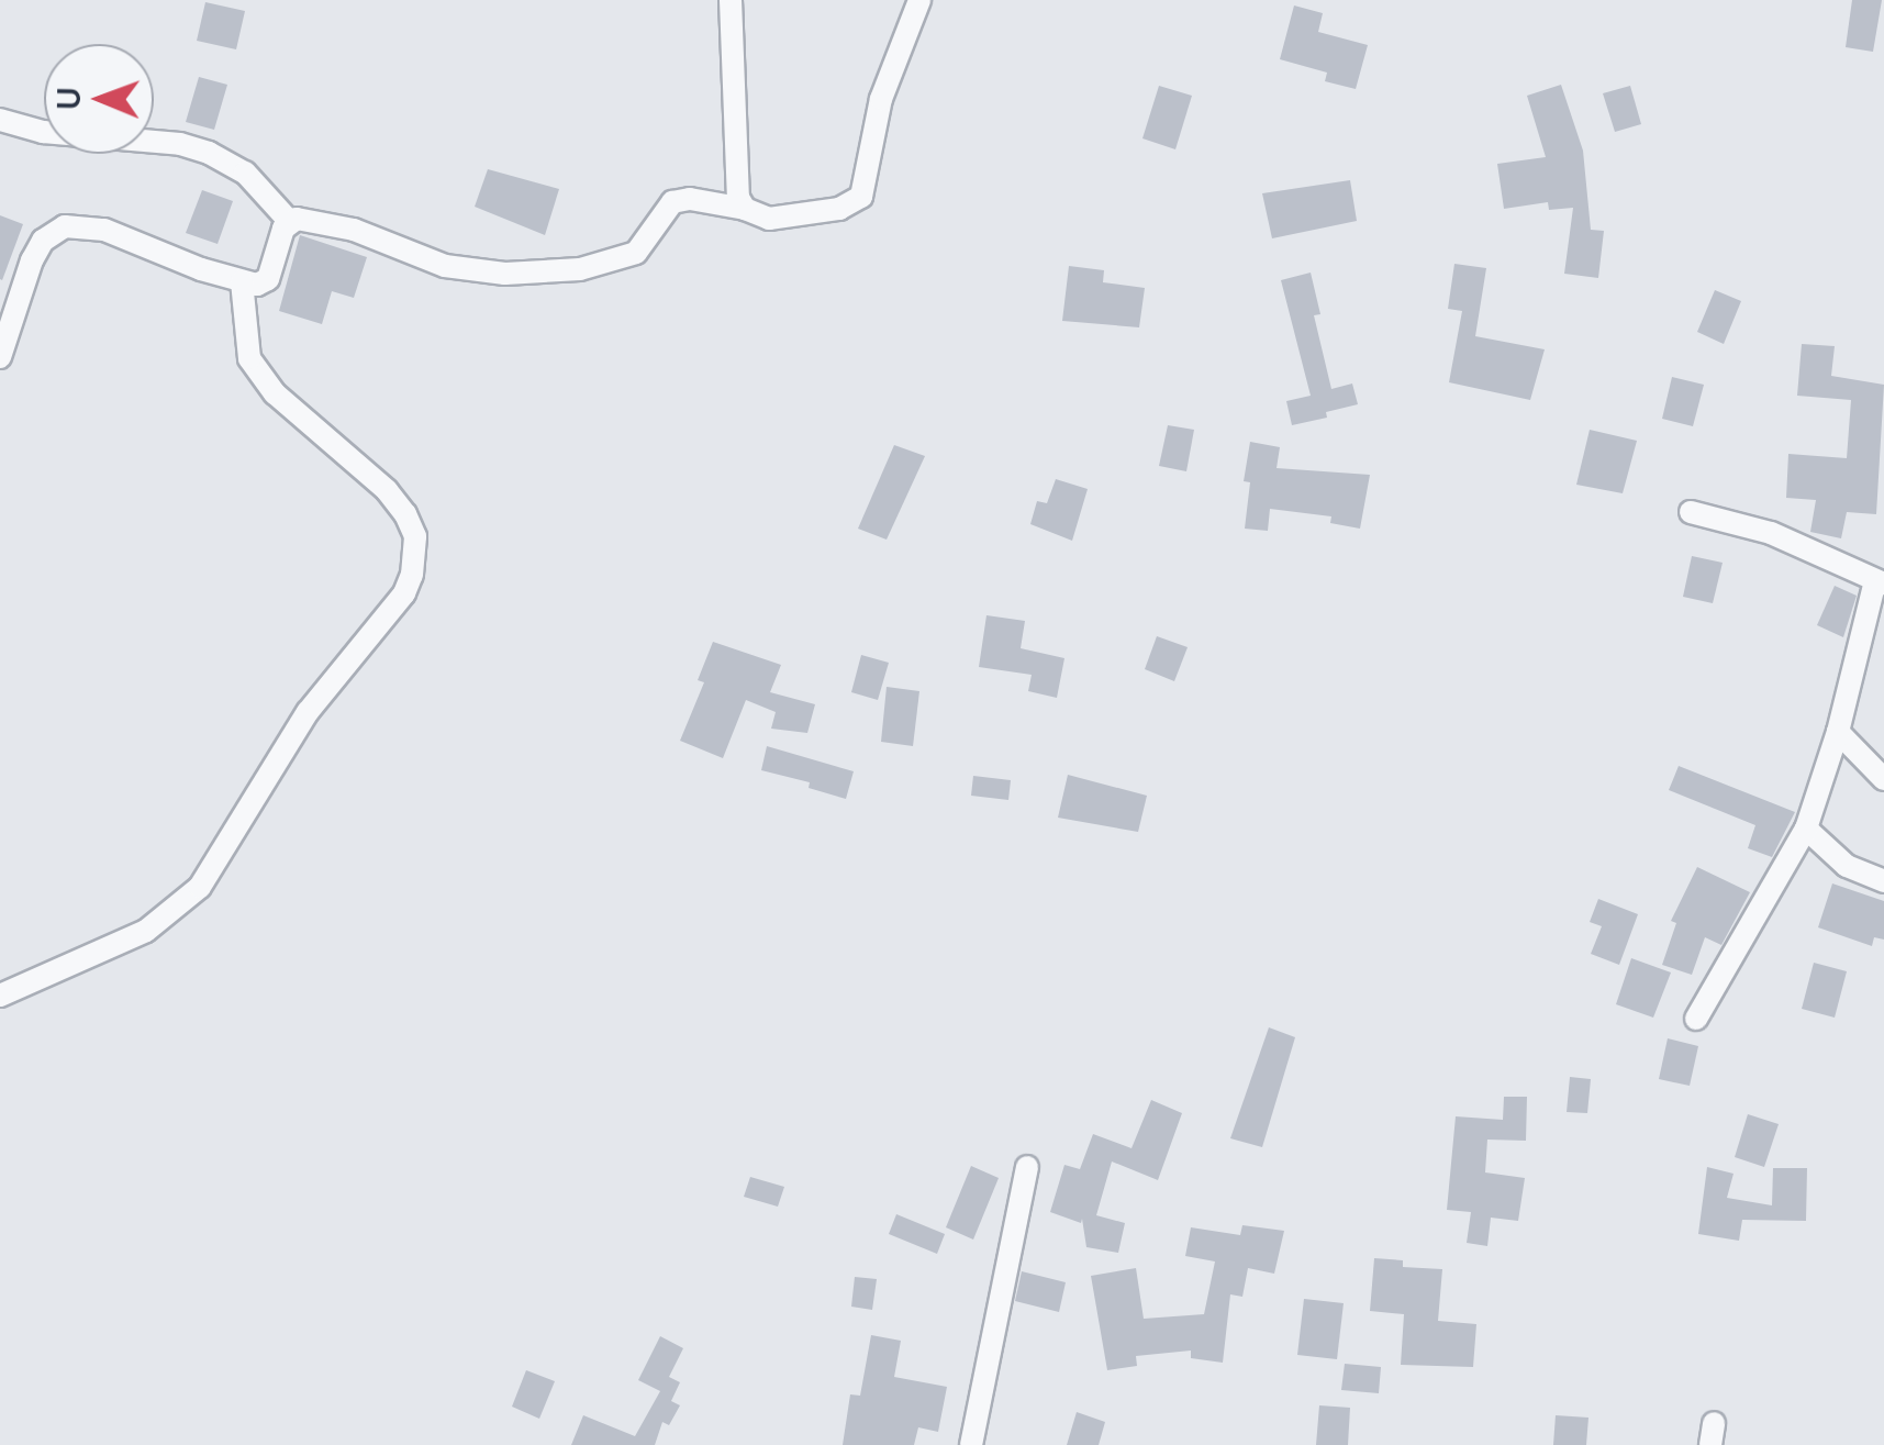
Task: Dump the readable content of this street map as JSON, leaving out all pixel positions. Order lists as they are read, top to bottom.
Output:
{
  "north": "left"
}
